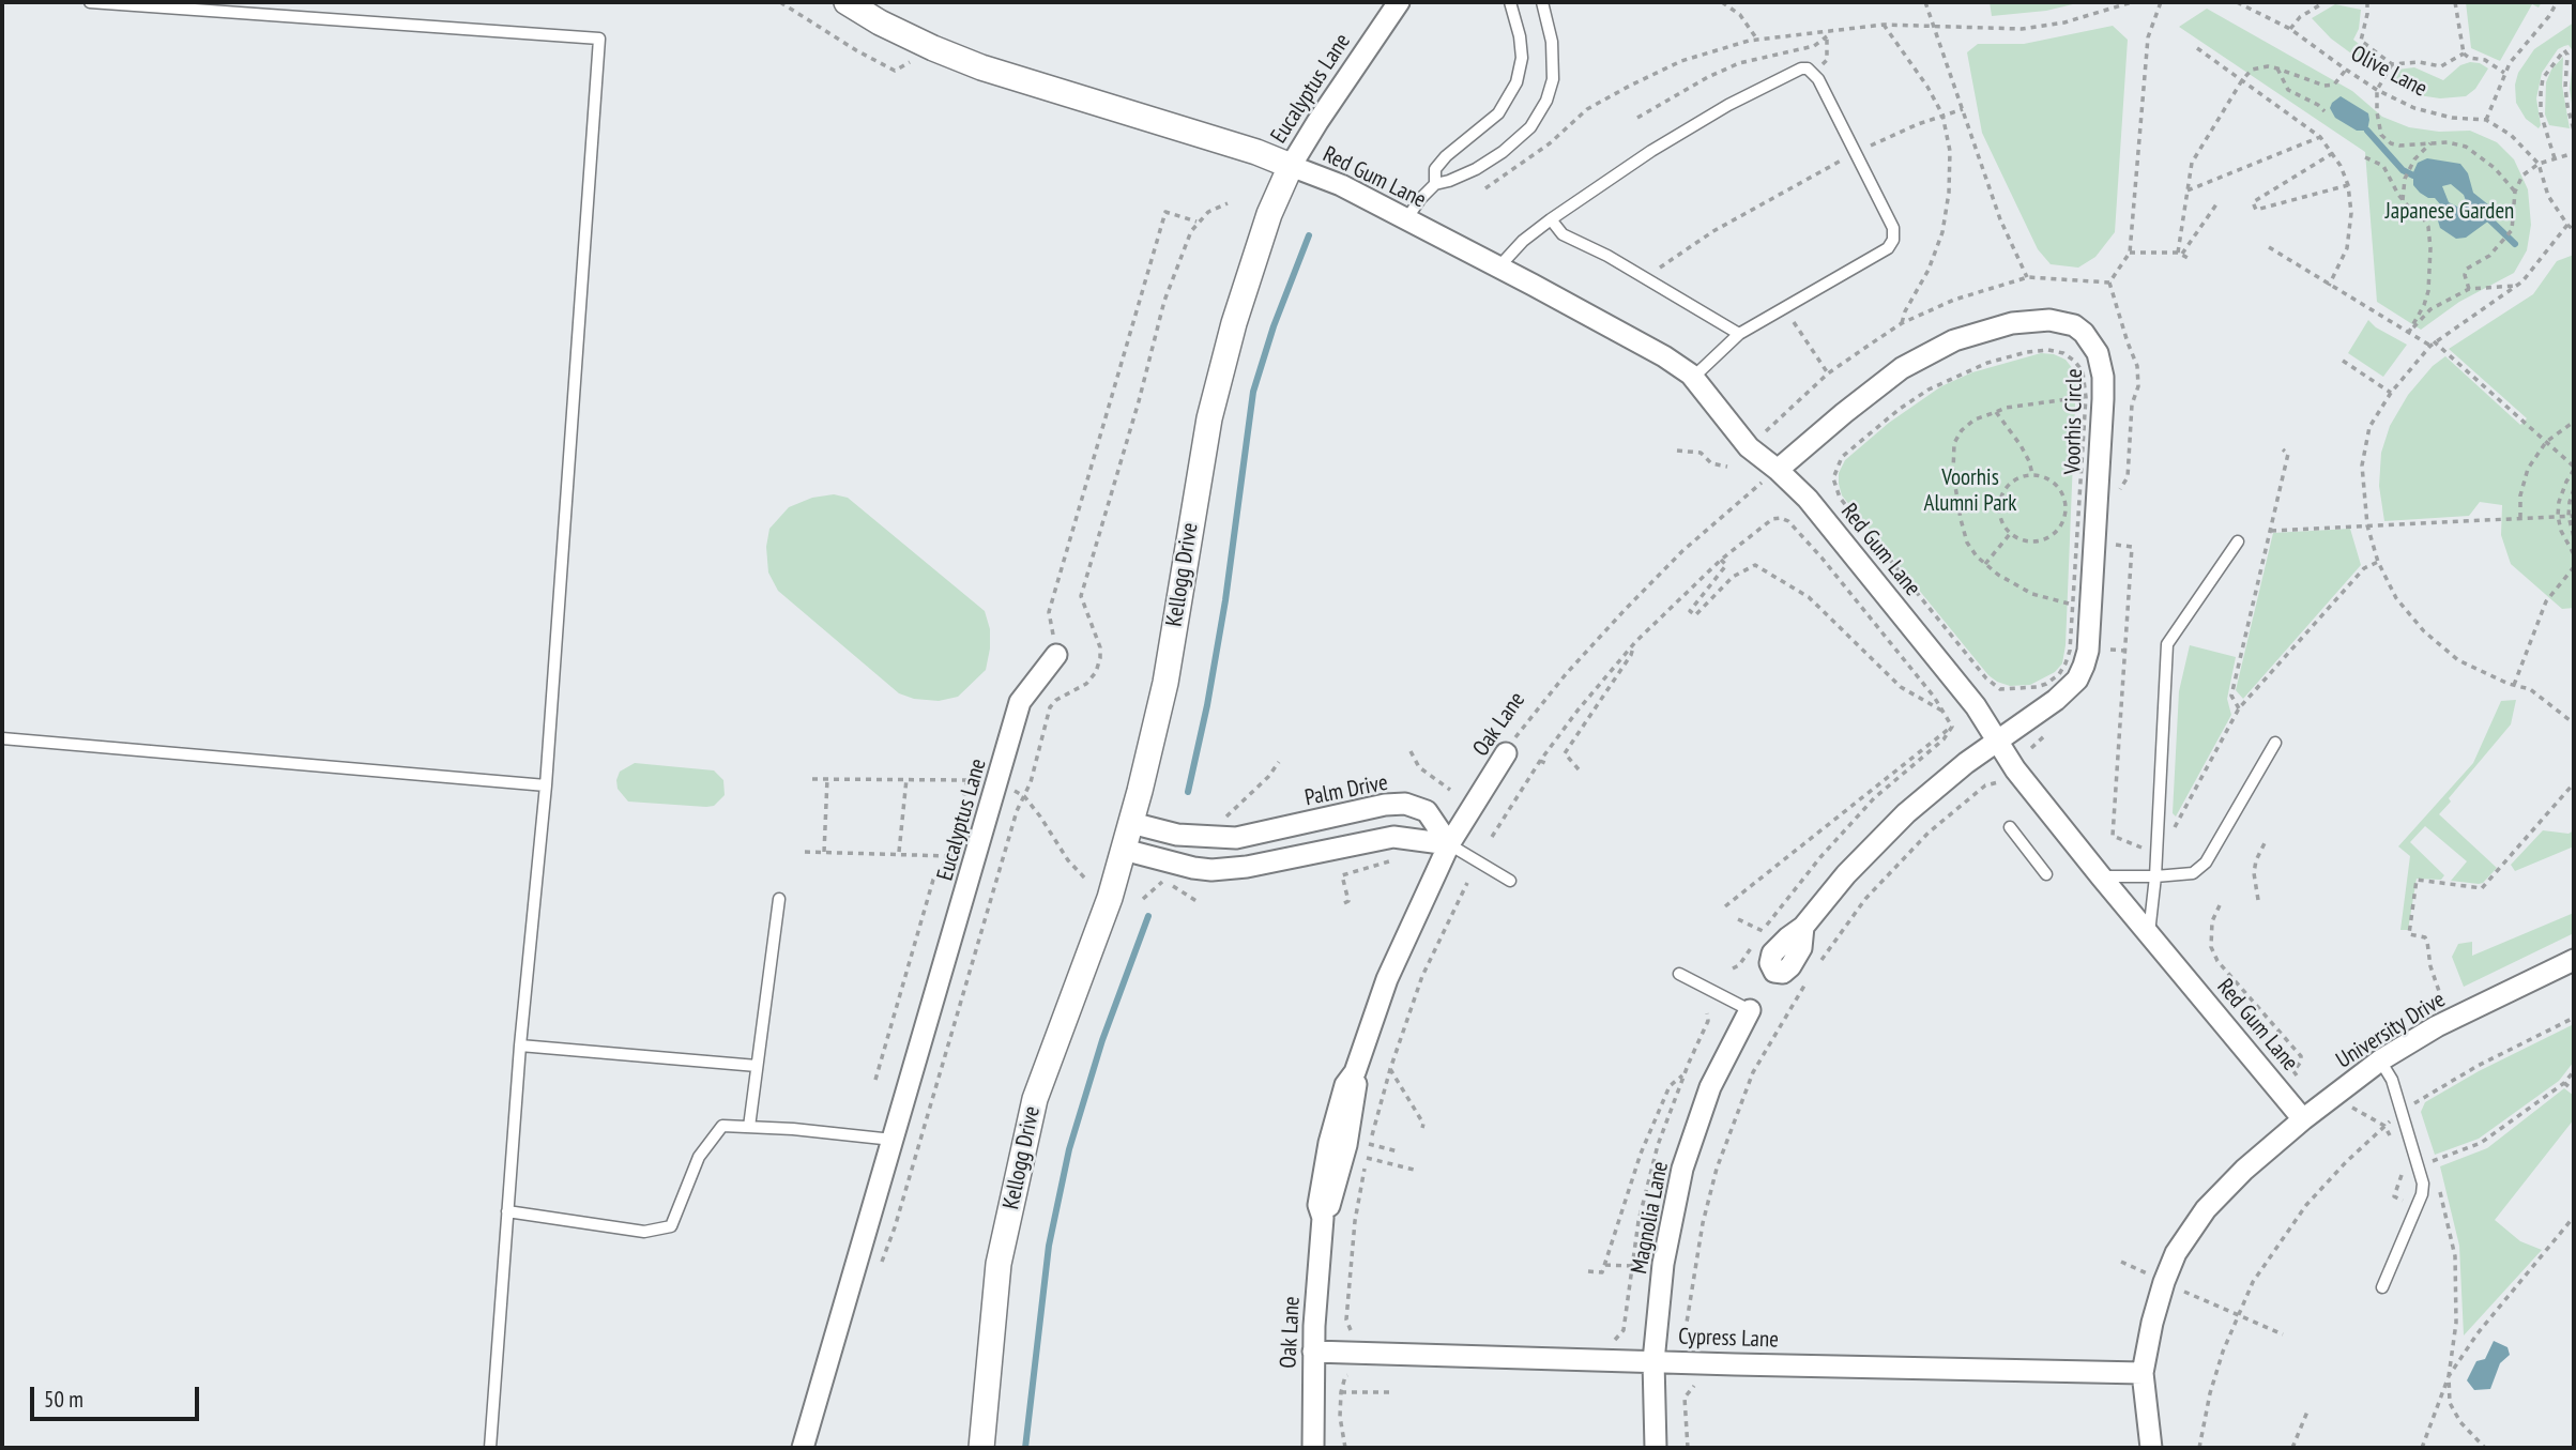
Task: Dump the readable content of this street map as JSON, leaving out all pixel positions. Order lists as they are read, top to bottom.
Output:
{
  "streets": {
    "street": [
      "Eucalyptus Lane",
      "Red Gum Lane",
      "Voorhis Circle",
      "Kellogg Drive",
      "Oak Lane",
      "Palm Drive",
      "University Drive",
      "Magnolia Lane",
      "Cypress Lane"
    ],
    "path": ["Olive Lane"]
  },
  "crossings": [
    ["Eucalyptus Lane", "Red Gum Lane"],
    ["Eucalyptus Lane", "Kellogg Drive"],
    ["Red Gum Lane", "Voorhis Circle"],
    ["Red Gum Lane", "Kellogg Drive"],
    ["Red Gum Lane", "Oak Lane"],
    ["Red Gum Lane", "University Drive"],
    ["Voorhis Circle", "Oak Lane"],
    ["Kellogg Drive", "Palm Drive"],
    ["Oak Lane", "Palm Drive"],
    ["Oak Lane", "Cypress Lane"],
    ["University Drive", "Cypress Lane"],
    ["Magnolia Lane", "Cypress Lane"]
  ],
  "parks": ["Japanese Garden", "Voorhis Alumni Park"],
  "scale_bar": "50 m"
}
